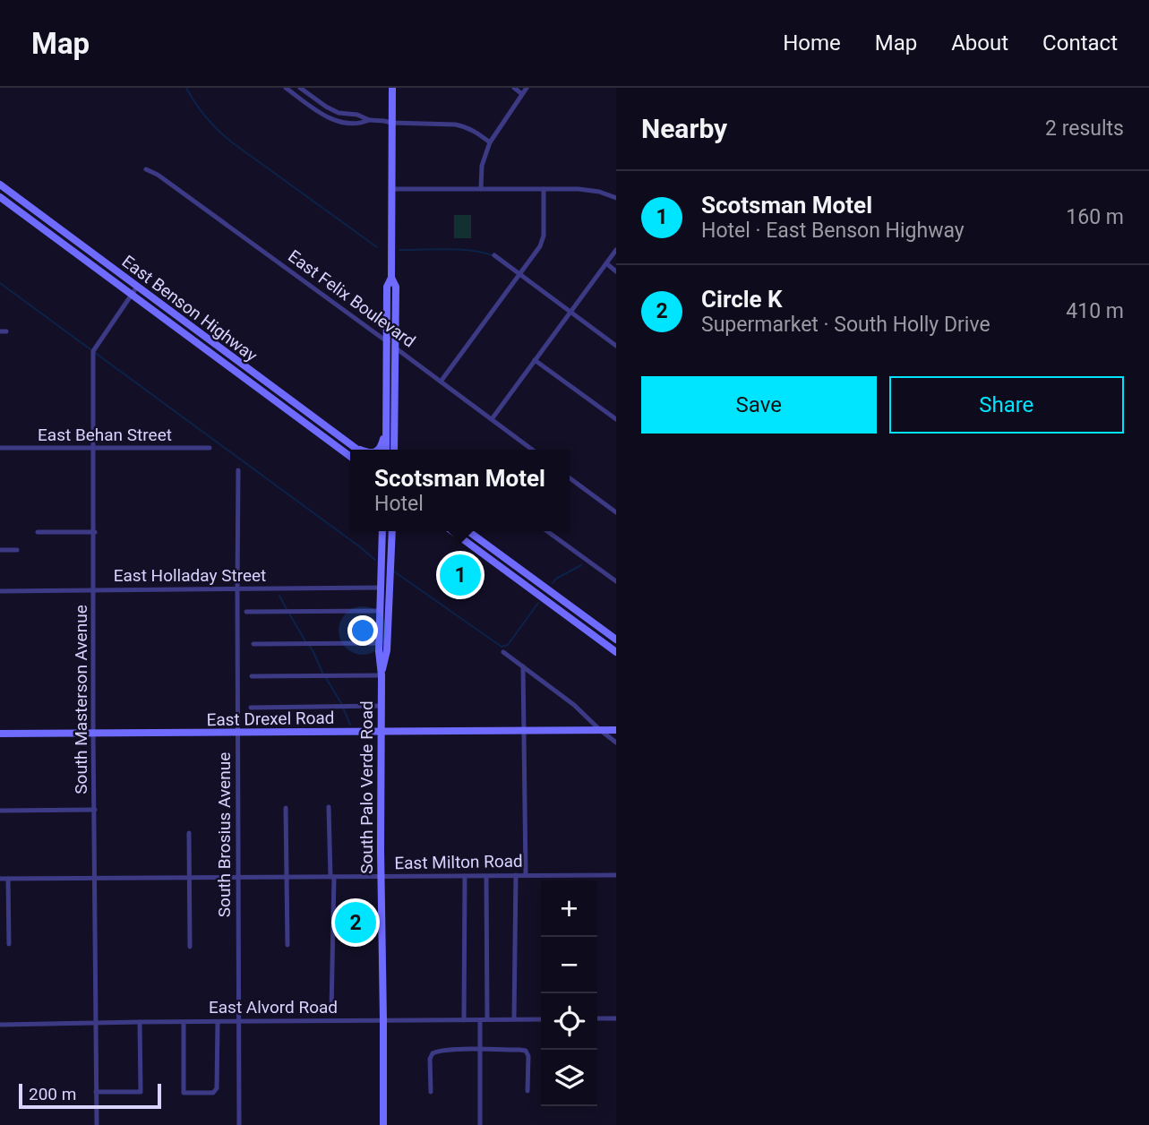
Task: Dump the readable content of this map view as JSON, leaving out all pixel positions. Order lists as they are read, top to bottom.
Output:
{
  "streets": {
    "main road": ["East Benson Highway", "East Drexel Road", "South Palo Verde Road"],
    "street": [
      "East Felix Boulevard",
      "East Behan Street",
      "East Holladay Street",
      "South Masterson Avenue",
      "South Brosius Avenue",
      "East Milton Road",
      "East Alvord Road"
    ]
  },
  "crossings": [
    ["East Benson Highway", "South Masterson Avenue"],
    ["East Behan Street", "South Masterson Avenue"],
    ["East Holladay Street", "South Masterson Avenue"],
    ["East Holladay Street", "South Palo Verde Road"],
    ["East Holladay Street", "South Brosius Avenue"],
    ["South Masterson Avenue", "East Drexel Road"],
    ["South Masterson Avenue", "East Milton Road"],
    ["South Masterson Avenue", "East Alvord Road"],
    ["East Drexel Road", "South Palo Verde Road"],
    ["East Drexel Road", "South Brosius Avenue"],
    ["South Palo Verde Road", "East Milton Road"],
    ["South Palo Verde Road", "East Alvord Road"],
    ["South Brosius Avenue", "East Milton Road"],
    ["South Brosius Avenue", "East Alvord Road"]
  ],
  "scale_bar": "200 m",
  "page": {
    "header": "Map",
    "nav": [
      "Home",
      "Map",
      "About",
      "Contact"
    ],
    "heading": ["Nearby", "2 results"],
    "list": [
      {
        "mark": "1",
        "name": "Scotsman Motel",
        "note": "Hotel · East Benson Highway",
        "value": "160 m"
      },
      {
        "mark": "2",
        "name": "Circle K",
        "note": "Supermarket · South Holly Drive",
        "value": "410 m"
      }
    ],
    "buttons": ["Save", "Share"],
    "popup": ["Scotsman Motel", "Hotel"],
    "pins": ["1", "2"],
    "map_buttons": ["+", "−"],
    "scale": "200 m"
  }
}
